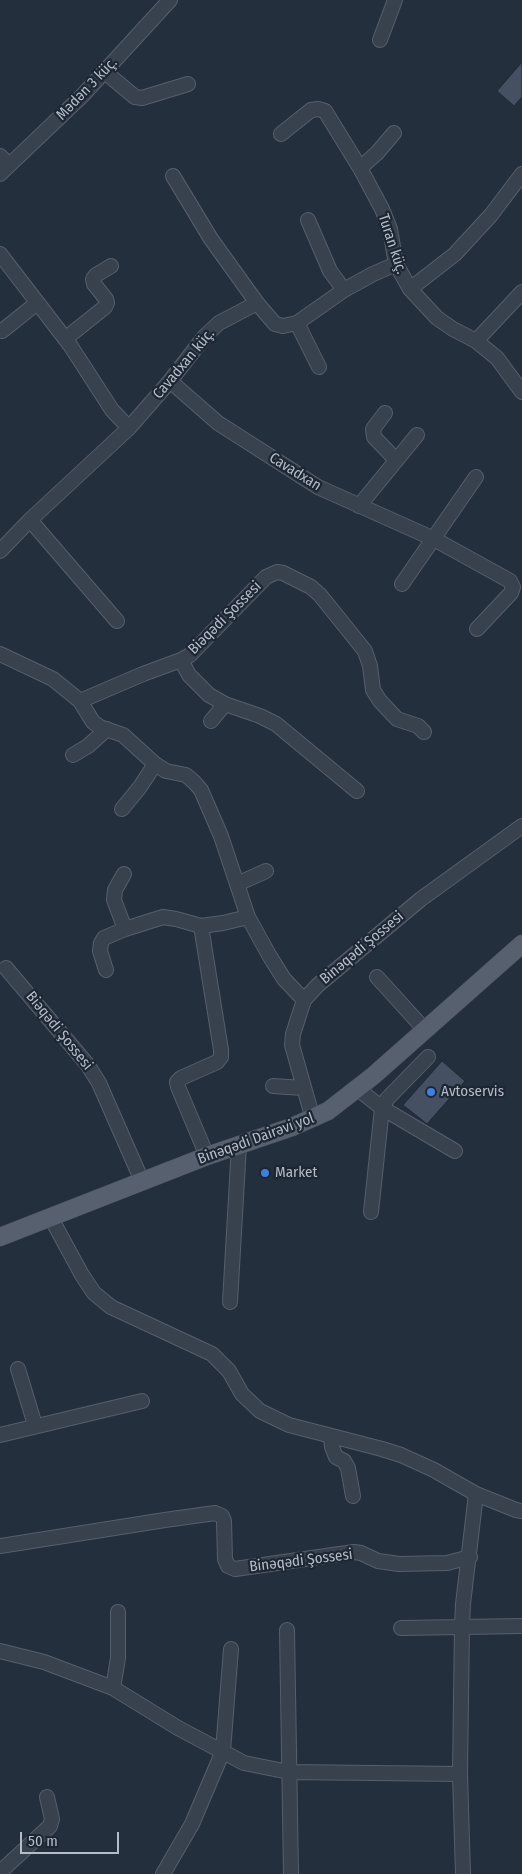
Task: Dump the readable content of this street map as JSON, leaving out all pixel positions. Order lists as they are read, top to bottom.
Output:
{
  "streets": {
    "main road": ["Binəqədi Dairəvi yol"],
    "street": [
      "Mədən 3 küç.",
      "Turan küç.",
      "Cavadxan küç.",
      "Cavadxan",
      "Biəqədi Şossesi",
      "Binəqədi Şossesi"
    ]
  },
  "crossings": [
    ["Cavadxan küç.", "Cavadxan"],
    ["Biəqədi Şossesi", "Binəqədi Dairəvi yol"],
    ["Binəqədi Şossesi", "Binəqədi Dairəvi yol"]
  ],
  "places": ["Avtoservis", "Market"],
  "scale_bar": "50 m"
}
